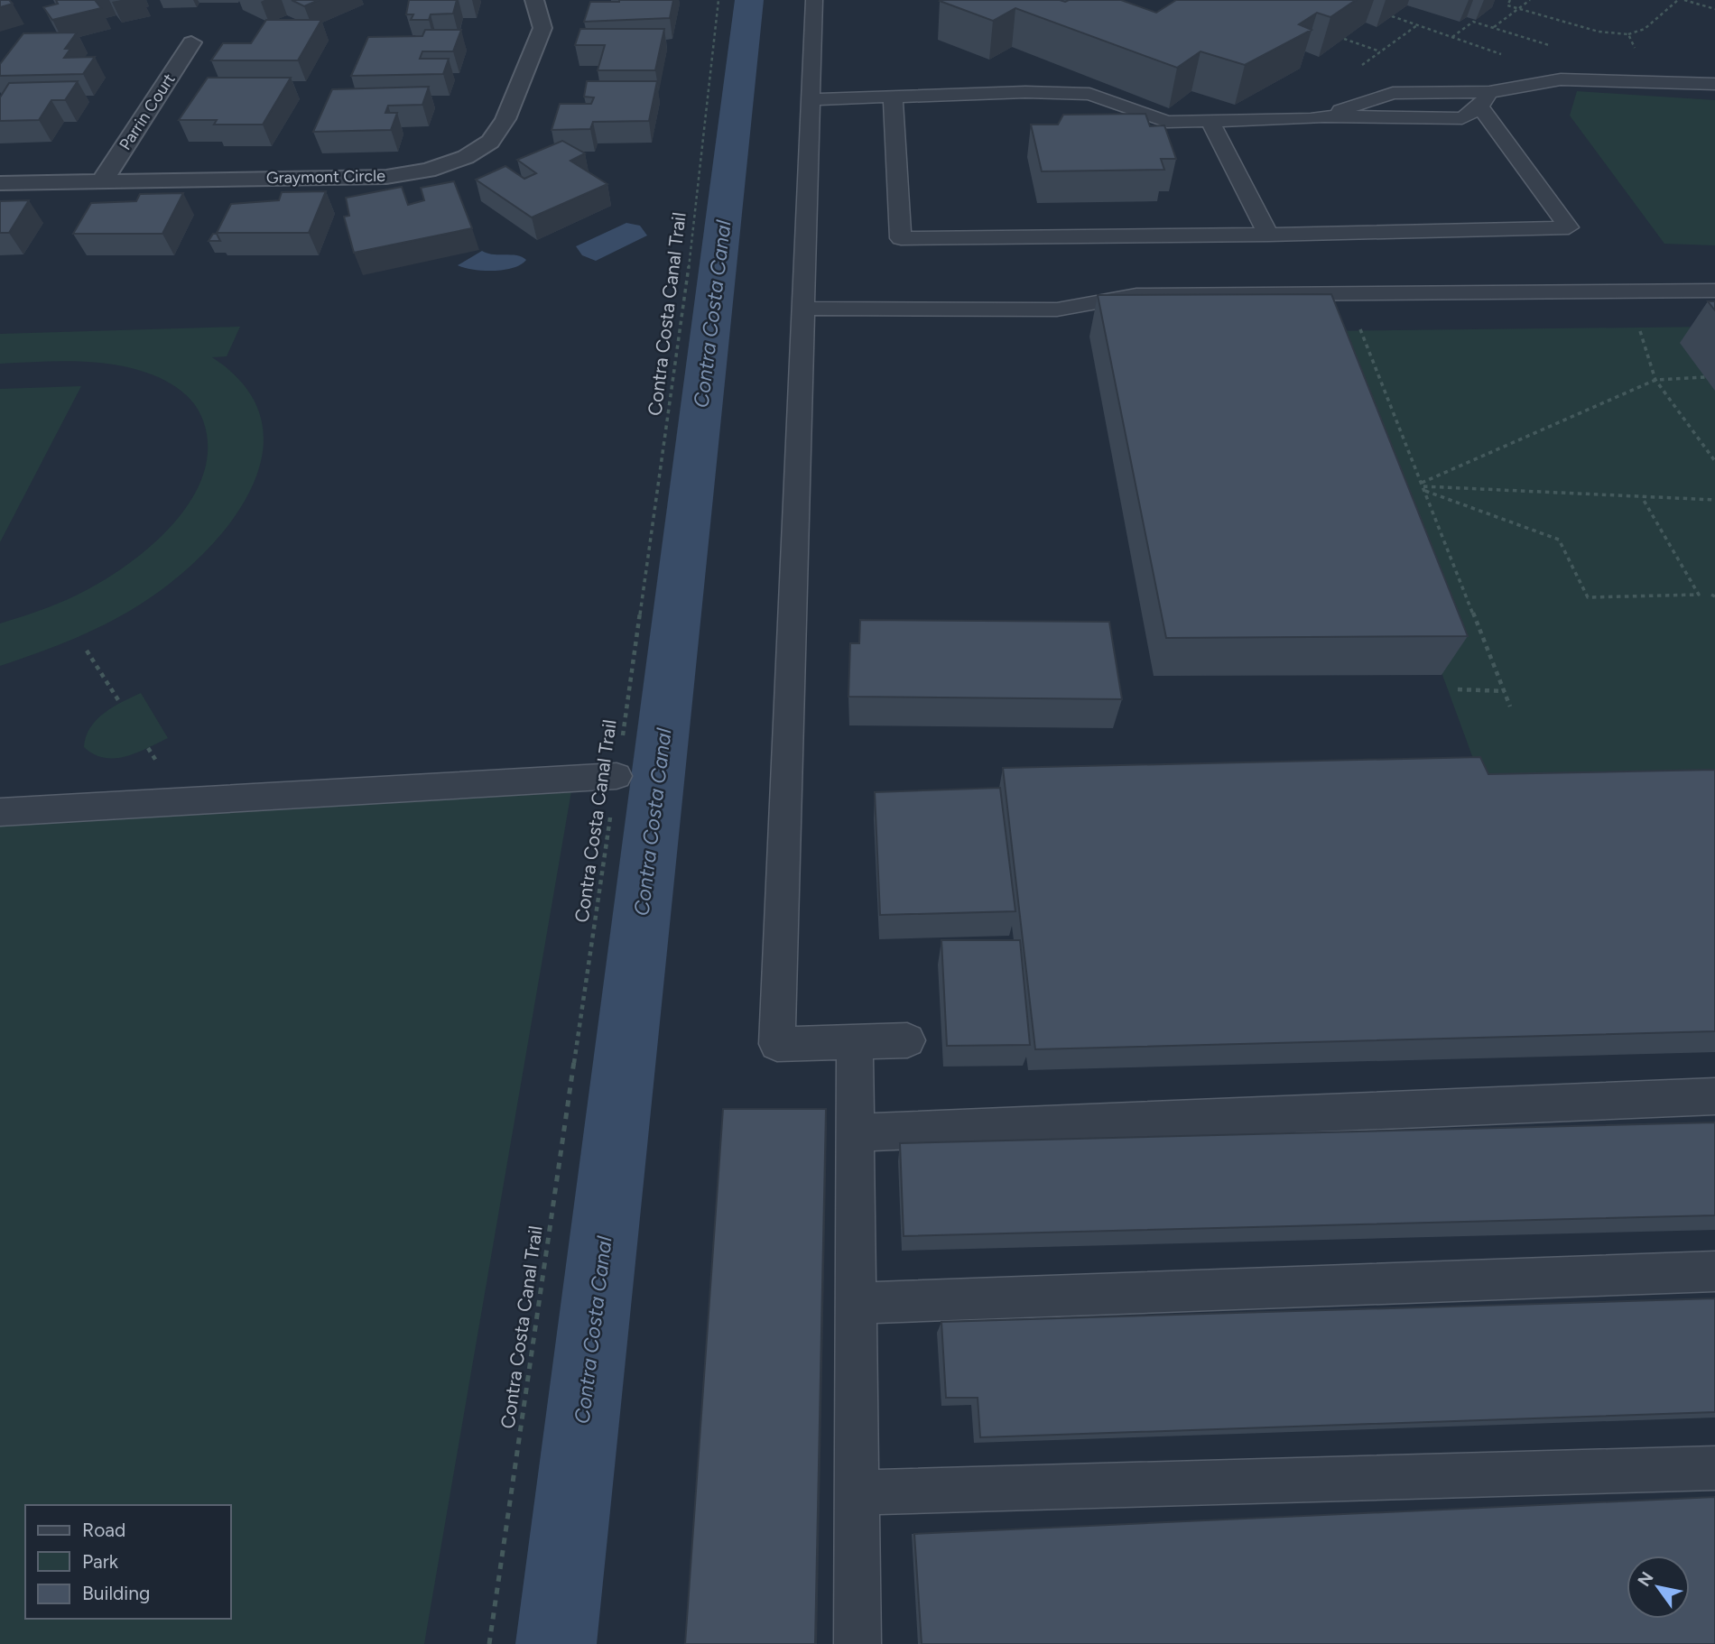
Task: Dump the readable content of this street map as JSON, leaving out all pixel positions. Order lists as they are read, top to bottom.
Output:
{
  "streets": {
    "street": ["Parrin Court", "Graymont Circle"],
    "path": ["Contra Costa Canal Trail"]
  },
  "crossings": [
    ["Parrin Court", "Graymont Circle"]
  ],
  "water": ["Contra Costa Canal"],
  "legend": ["Road", "Park", "Building"],
  "north": "top left"
}
